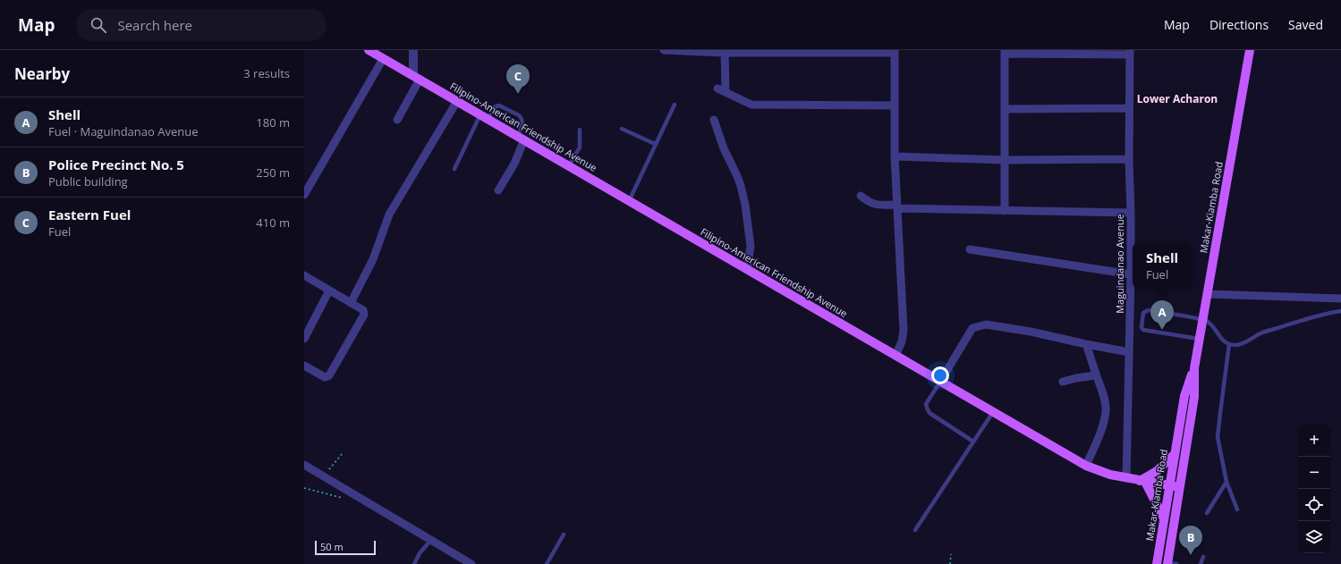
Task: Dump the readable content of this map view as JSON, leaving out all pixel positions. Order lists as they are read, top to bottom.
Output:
{
  "streets": {
    "main road": ["Filipino-American Friendship Avenue", "Makar-Kiamba Road"],
    "street": ["Maguindanao Avenue"]
  },
  "crossings": [
    ["Filipino-American Friendship Avenue", "Makar-Kiamba Road"],
    ["Filipino-American Friendship Avenue", "Maguindanao Avenue"]
  ],
  "districts": ["Lower Acharon"],
  "scale_bar": "50 m",
  "page": {
    "header": "Map",
    "search": "Search here",
    "nav": ["Map", "Directions", "Saved"],
    "heading": ["Nearby", "3 results"],
    "pins": ["C", "A", "B"],
    "list": [
      {
        "mark": "A",
        "name": "Shell",
        "note": "Fuel · Maguindanao Avenue",
        "value": "180 m"
      },
      {
        "mark": "B",
        "name": "Police Precinct No. 5",
        "note": "Public building",
        "value": "250 m"
      },
      {
        "mark": "C",
        "name": "Eastern Fuel",
        "note": "Fuel",
        "value": "410 m"
      }
    ],
    "popup": ["Shell", "Fuel"],
    "map_buttons": ["+", "−"],
    "scale": "50 m"
  }
}
